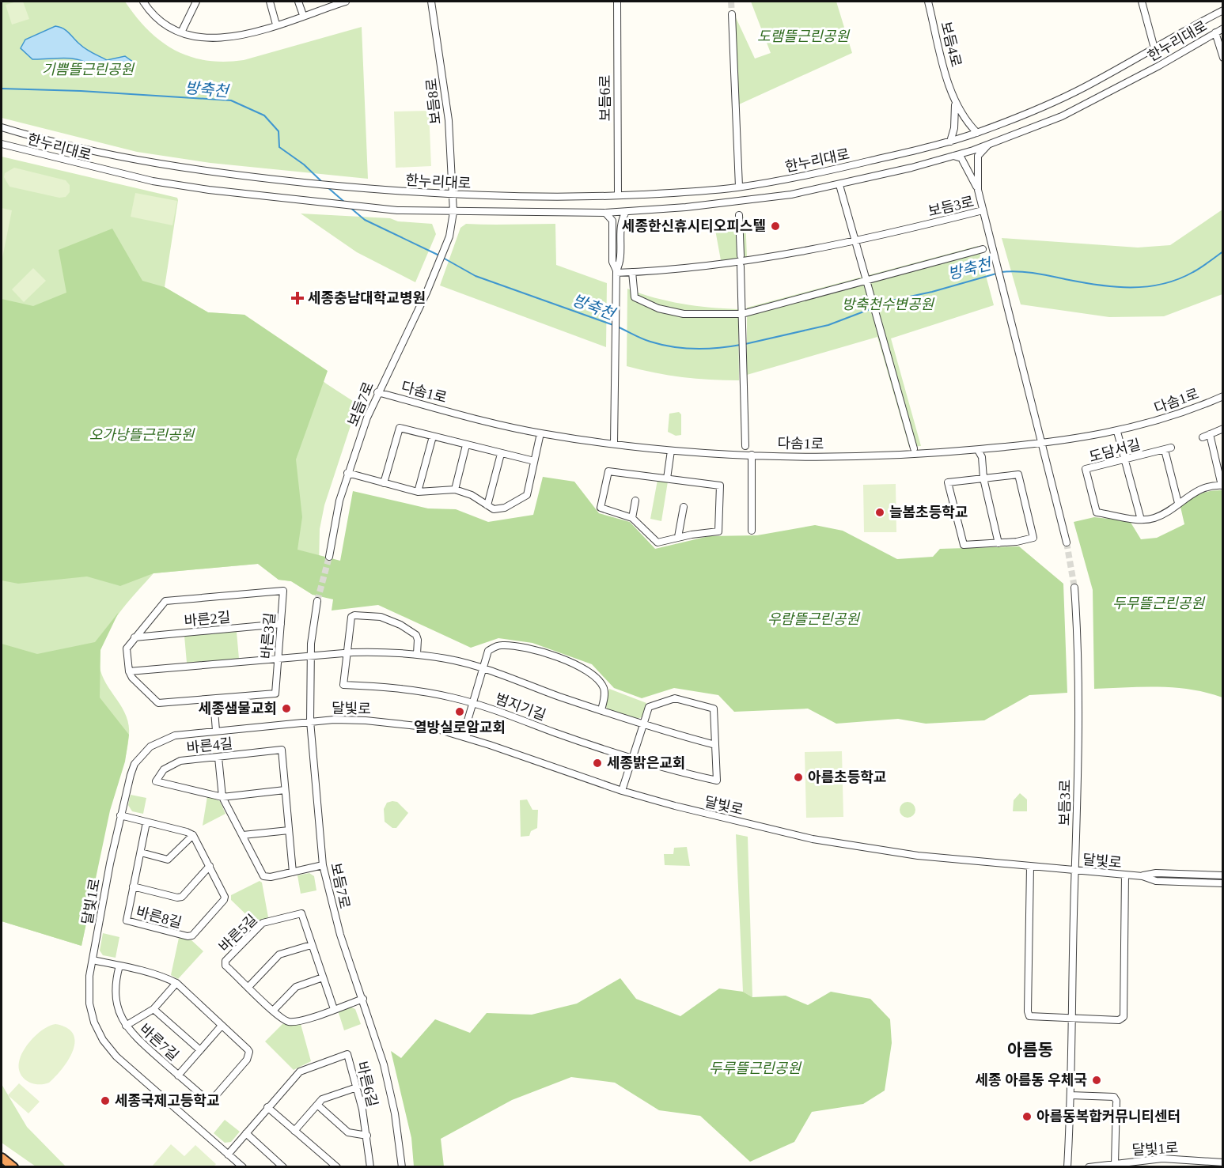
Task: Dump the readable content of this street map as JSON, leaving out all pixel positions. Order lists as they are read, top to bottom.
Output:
{
  "streets": {
    "street": [
      "한누리대로",
      "보듬4로",
      "보듬6로",
      "보듬8로",
      "보듬3로",
      "다솜1로",
      "보듬7로",
      "도담서길",
      "바른2길",
      "바른3길",
      "범지기길",
      "달빛로",
      "바른4길",
      "달빛1로",
      "바른8길",
      "바른5길",
      "바른7길",
      "바른6길"
    ]
  },
  "crossings": [
    ["한누리대로", "보듬6로"],
    ["한누리대로", "보듬8로"],
    ["한누리대로", "보듬7로"],
    ["보듬3로", "다솜1로"],
    ["보듬3로", "달빛로"],
    ["다솜1로", "보듬7로"],
    ["보듬7로", "범지기길"],
    ["보듬7로", "달빛로"],
    ["보듬7로", "달빛1로"],
    ["보듬7로", "바른5길"],
    ["바른2길", "바른3길"],
    ["바른3길", "범지기길"],
    ["달빛로", "달빛1로"],
    ["달빛1로", "바른6길"]
  ],
  "districts": ["아름동"],
  "water": ["방축천"],
  "parks": [
    "도램뜰근린공원",
    "기쁨뜰근린공원",
    "방축천수변공원",
    "오가낭뜰근린공원",
    "두무뜰근린공원",
    "우람뜰근린공원",
    "두루뜰근린공원"
  ],
  "places": {
    "other": [
      "세종한신휴시티오피스텔",
      "늘봄초등학교",
      "세종샘물교회",
      "열방실로암교회",
      "세종밝은교회",
      "아름초등학교",
      "세종 아름동 우체국",
      "세종국제고등학교",
      "아름동복합커뮤니티센터"
    ],
    "health": ["세종충남대학교병원"]
  }
}
